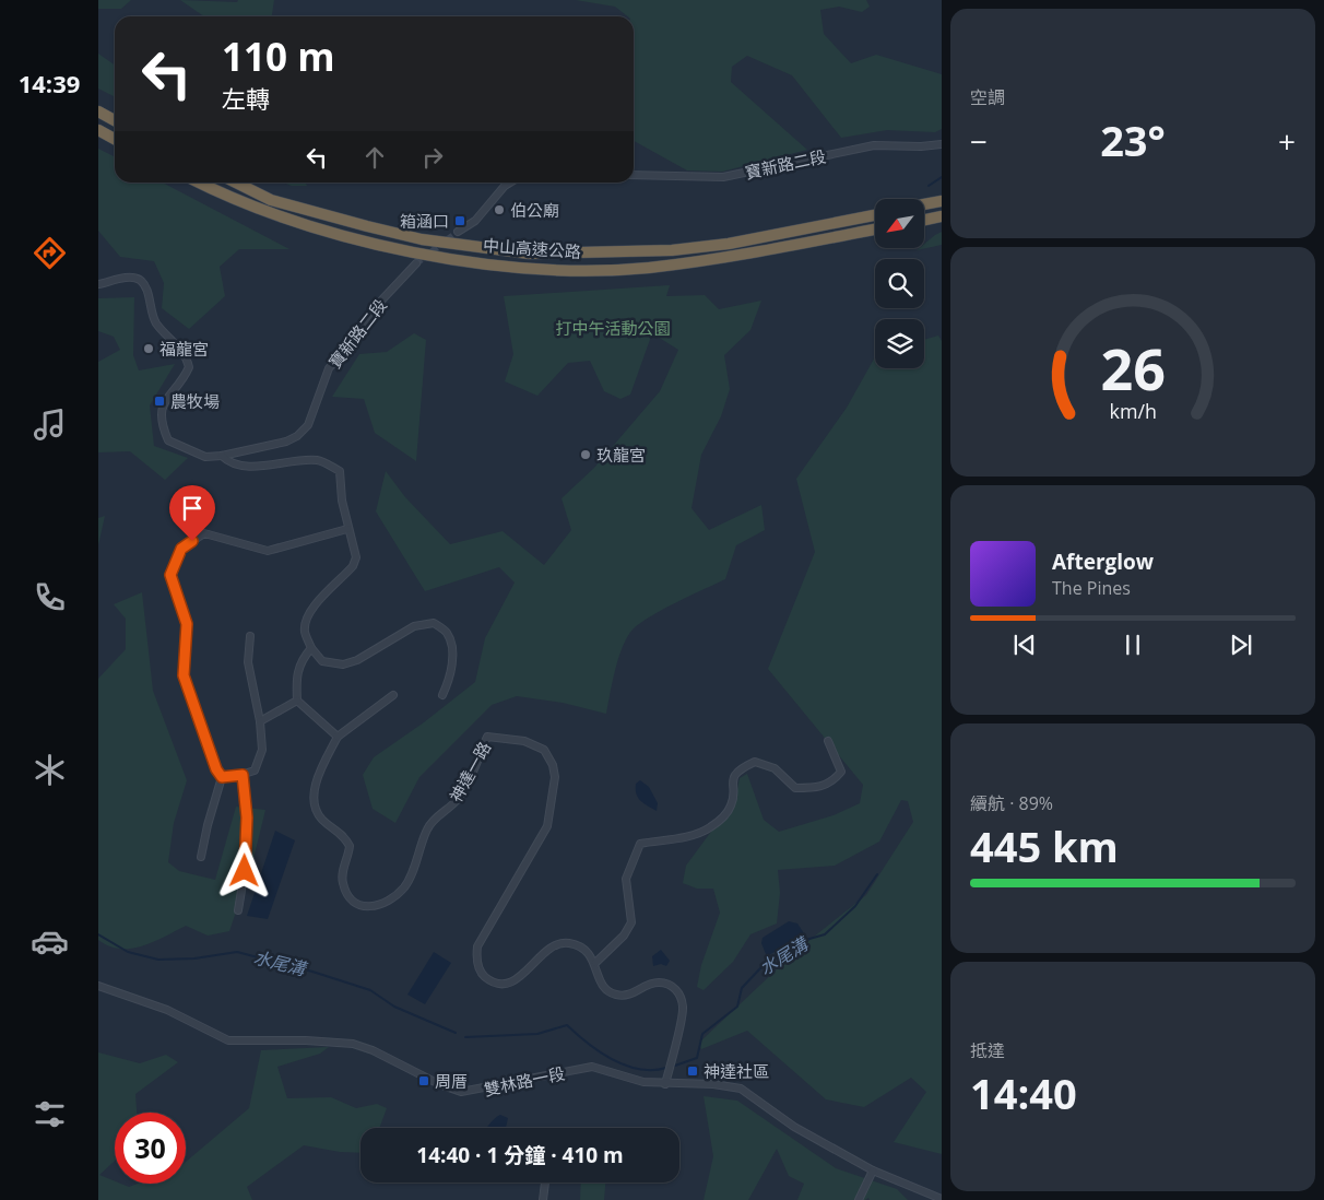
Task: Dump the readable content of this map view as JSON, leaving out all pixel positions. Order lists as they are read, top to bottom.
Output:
{
  "streets": {
    "highway": ["中山高速公路"],
    "street": ["寶新路二段", "神達一路", "雙林路一段"]
  },
  "crossings": [
    ["神達一路", "雙林路一段"]
  ],
  "water": ["水尾溝"],
  "parks": ["打中午活動公園"],
  "places": {
    "other": ["伯公廟", "福龍宮", "玖龍宮"],
    "transit": [
      "箱涵口",
      "農牧場",
      "神達社區",
      "周厝"
    ]
  },
  "north": "bottom left",
  "page": {
    "tabs": "14:39",
    "tile": [
      "空調",
      ["續航 · 89%", "445 km"],
      ["抵達", "14:40"]
    ],
    "turn": ["110 m", "左轉"],
    "heat": ["−", "23°", "+"],
    "song": ["Afterglow", "The Pines"],
    "limit": "30",
    "trip": "14:40 · 1 分鐘 · 410 m",
    "gauge": ["26", "km/h"]
  }
}
